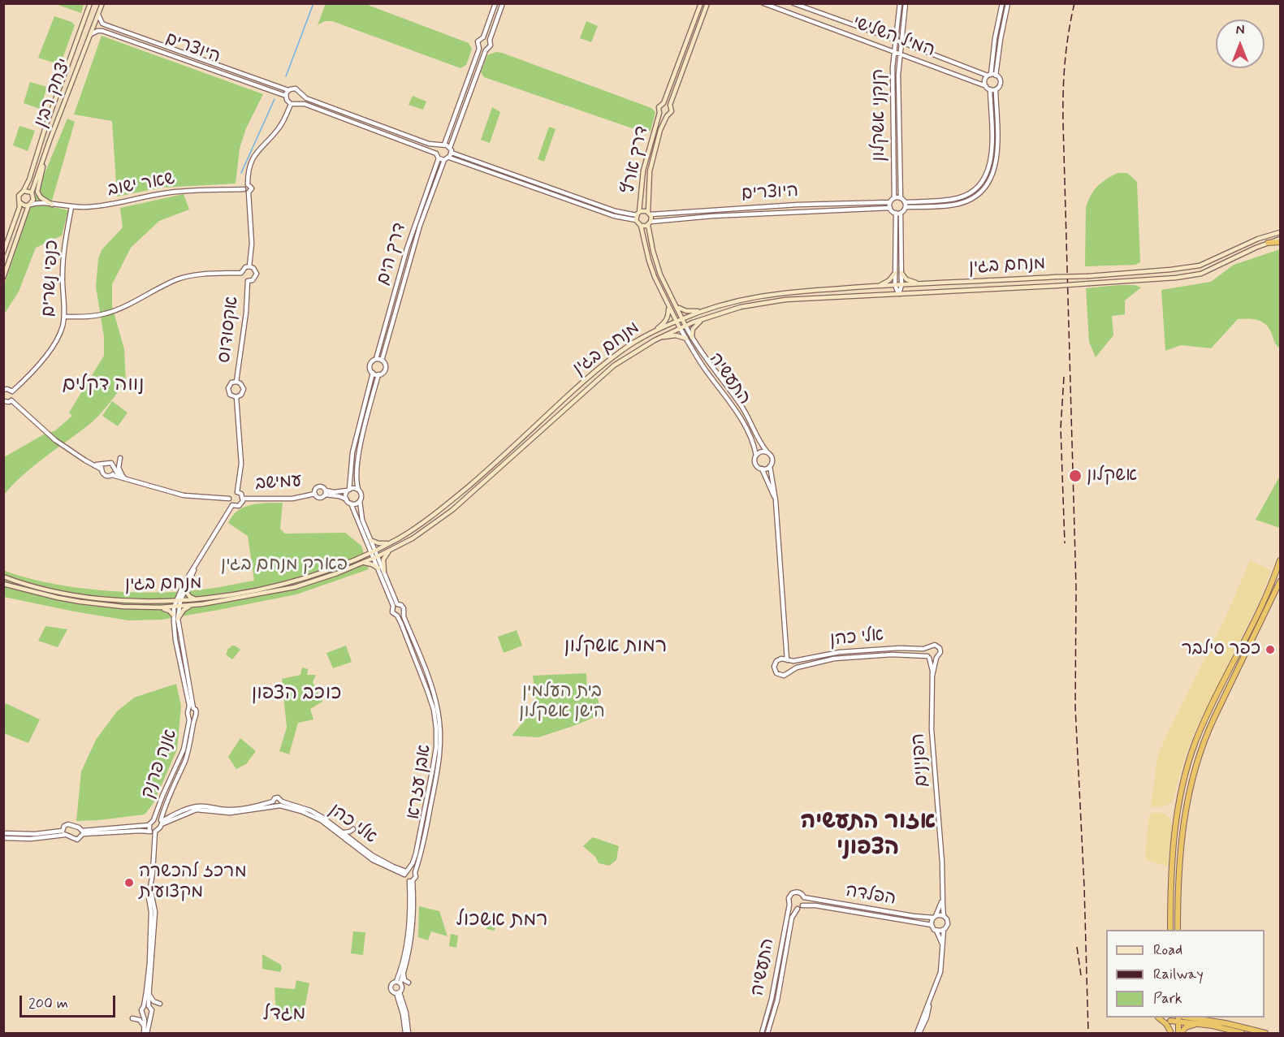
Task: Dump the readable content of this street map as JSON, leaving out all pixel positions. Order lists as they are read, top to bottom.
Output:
{
  "streets": {
    "main road": [
      "יצחק רבין",
      "דרך ארץ",
      "מנחם בגין",
      "התעשיה"
    ],
    "street": [
      "המיל השלישי",
      "היוצרים",
      "קנקני אשקלון",
      "שאר ישוב",
      "דרך הים",
      "כנפי נשרים",
      "אקסודוס",
      "עמישב",
      "אלי כהן",
      "הפנינים",
      "אנה פרנק",
      "אבן עזרא",
      "הפלדה"
    ]
  },
  "crossings": [
    ["המיל השלישי", "קנקני אשקלון"],
    ["היוצרים", "יצחק רבין"],
    ["היוצרים", "קנקני אשקלון"],
    ["היוצרים", "דרך ארץ"],
    ["יצחק רבין", "שאר ישוב"],
    ["שאר ישוב", "כנפי נשרים"],
    ["מנחם בגין", "התעשיה"],
    ["מנחם בגין", "אנה פרנק"],
    ["התעשיה", "הפלדה"],
    ["אלי כהן", "הפנינים"],
    ["אלי כהן", "אבן עזרא"],
    ["הפנינים", "הפלדה"]
  ],
  "districts": [
    "נווה דקלים",
    "רמות אשקלון",
    "כוכב הצפון",
    "אזור התעשיה הצפוני",
    "רמת אשכול",
    "מגדל"
  ],
  "parks": ["פארק מנחם בגין", "בית העלמין הישן אשקלון"],
  "places": ["אשקלון", "כפר סילבר", "מרכז להכשרה מקצועית"],
  "legend": ["Road", "Railway", "Park"],
  "scale_bar": "200 m",
  "north": "top"
}
